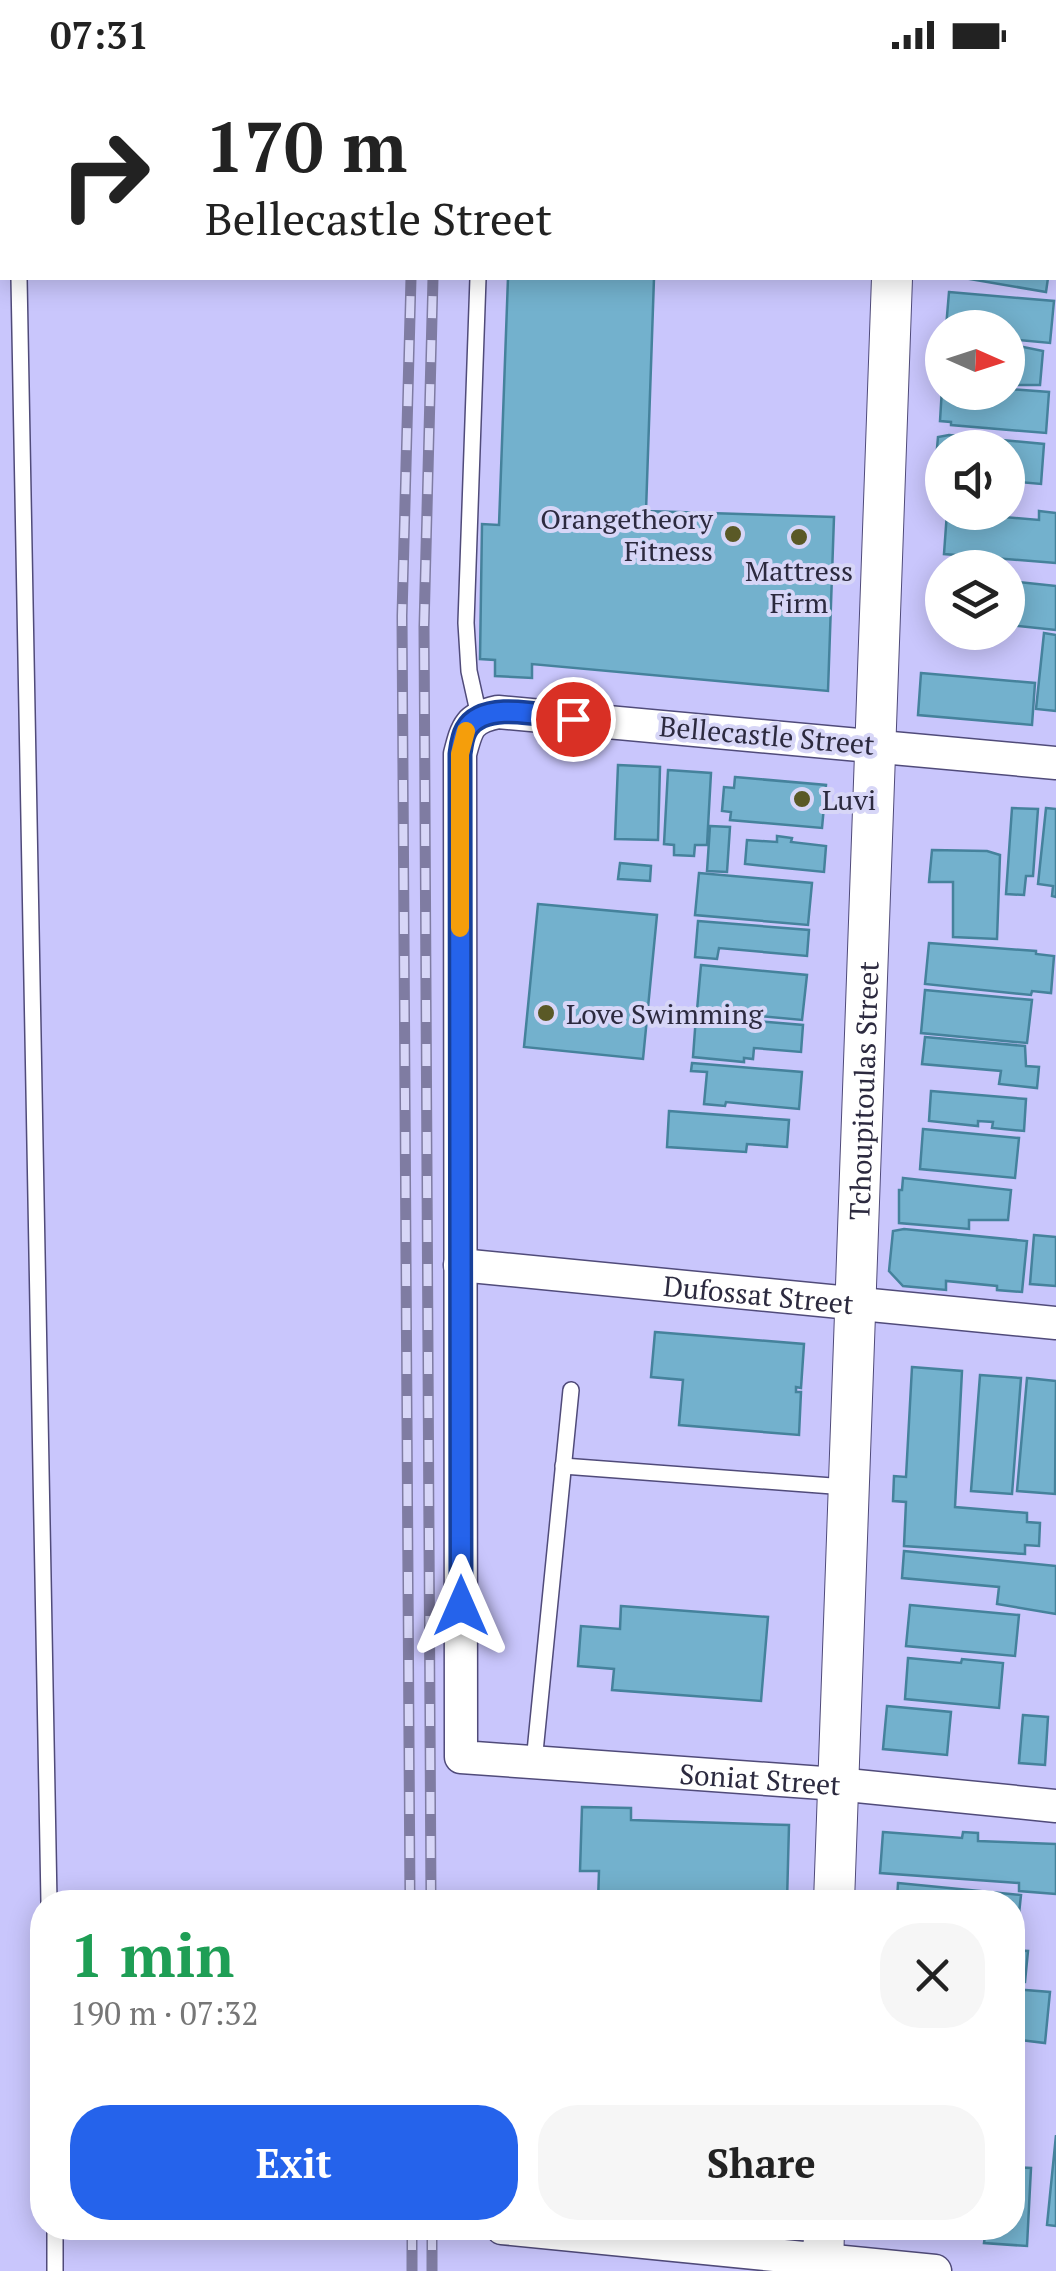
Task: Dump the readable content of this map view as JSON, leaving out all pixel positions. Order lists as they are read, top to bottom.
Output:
{
  "streets": {
    "street": [
      "Bellecastle Street",
      "Tchoupitoulas Street",
      "Dufossat Street",
      "Soniat Street"
    ]
  },
  "crossings": [
    ["Bellecastle Street", "Tchoupitoulas Street"],
    ["Tchoupitoulas Street", "Dufossat Street"],
    ["Tchoupitoulas Street", "Soniat Street"],
    ["Dufossat Street", "Soniat Street"]
  ],
  "places": [
    "Orangetheory Fitness",
    "Mattress Firm",
    "Luvi",
    "Love Swimming"
  ],
  "north": "right",
  "page": {
    "status": "07:31",
    "turn": ["170 m", "Bellecastle Street"],
    "heading": ["1 min", "190 m · 07:32"],
    "buttons": ["Exit", "Share"]
  }
}
